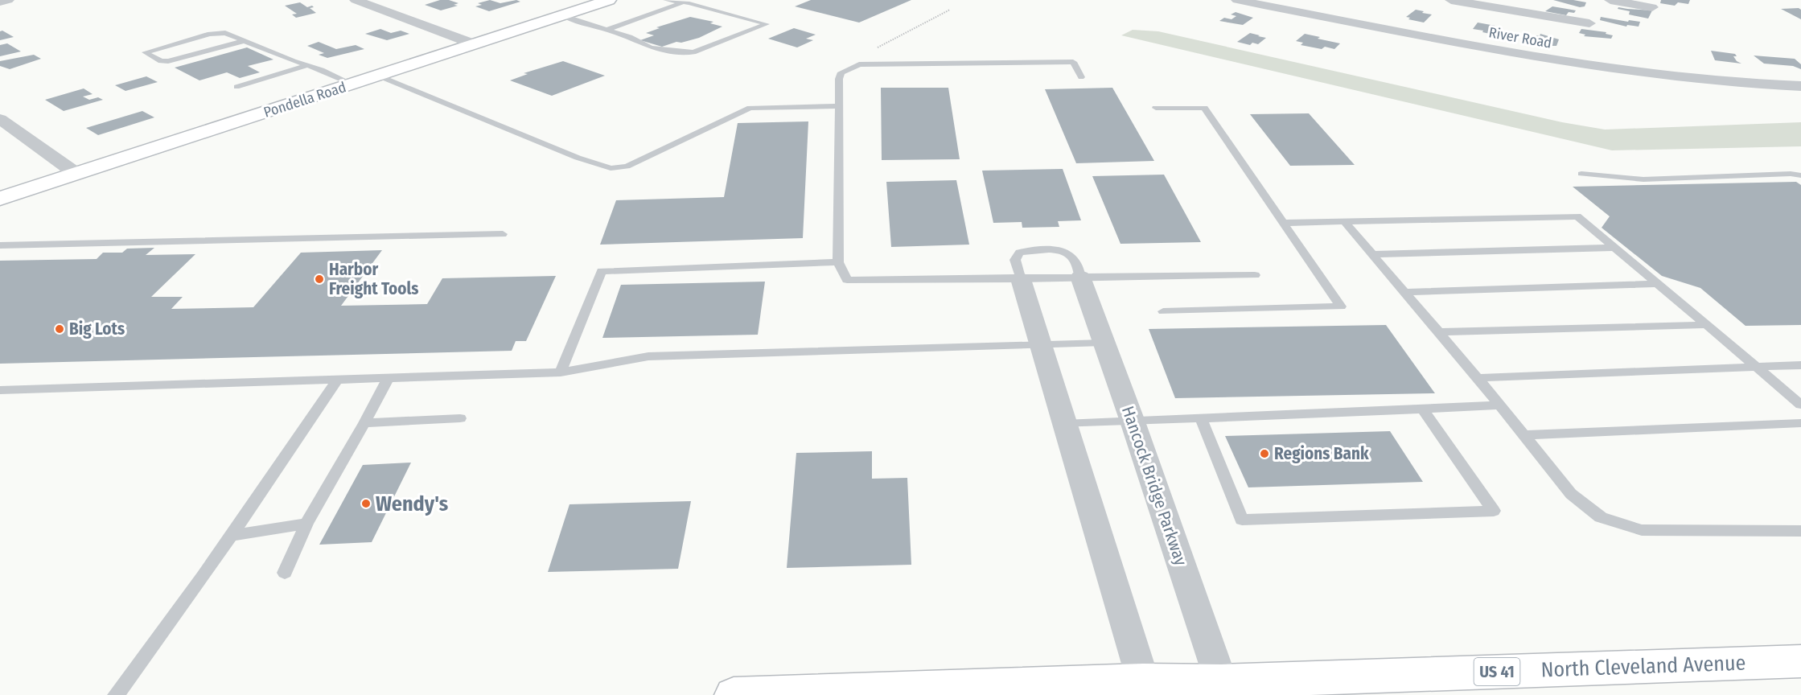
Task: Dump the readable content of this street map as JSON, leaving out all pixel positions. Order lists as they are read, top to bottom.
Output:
{
  "streets": {
    "main road": ["Pondella Road", "North Cleveland Avenue", "US 41"],
    "street": ["River Road", "Hancock Bridge Parkway"]
  },
  "crossings": [
    ["Hancock Bridge Parkway", "North Cleveland Avenue"]
  ],
  "places": [
    "Harbor Freight Tools",
    "Big Lots",
    "Regions Bank",
    "Wendy's"
  ]
}
